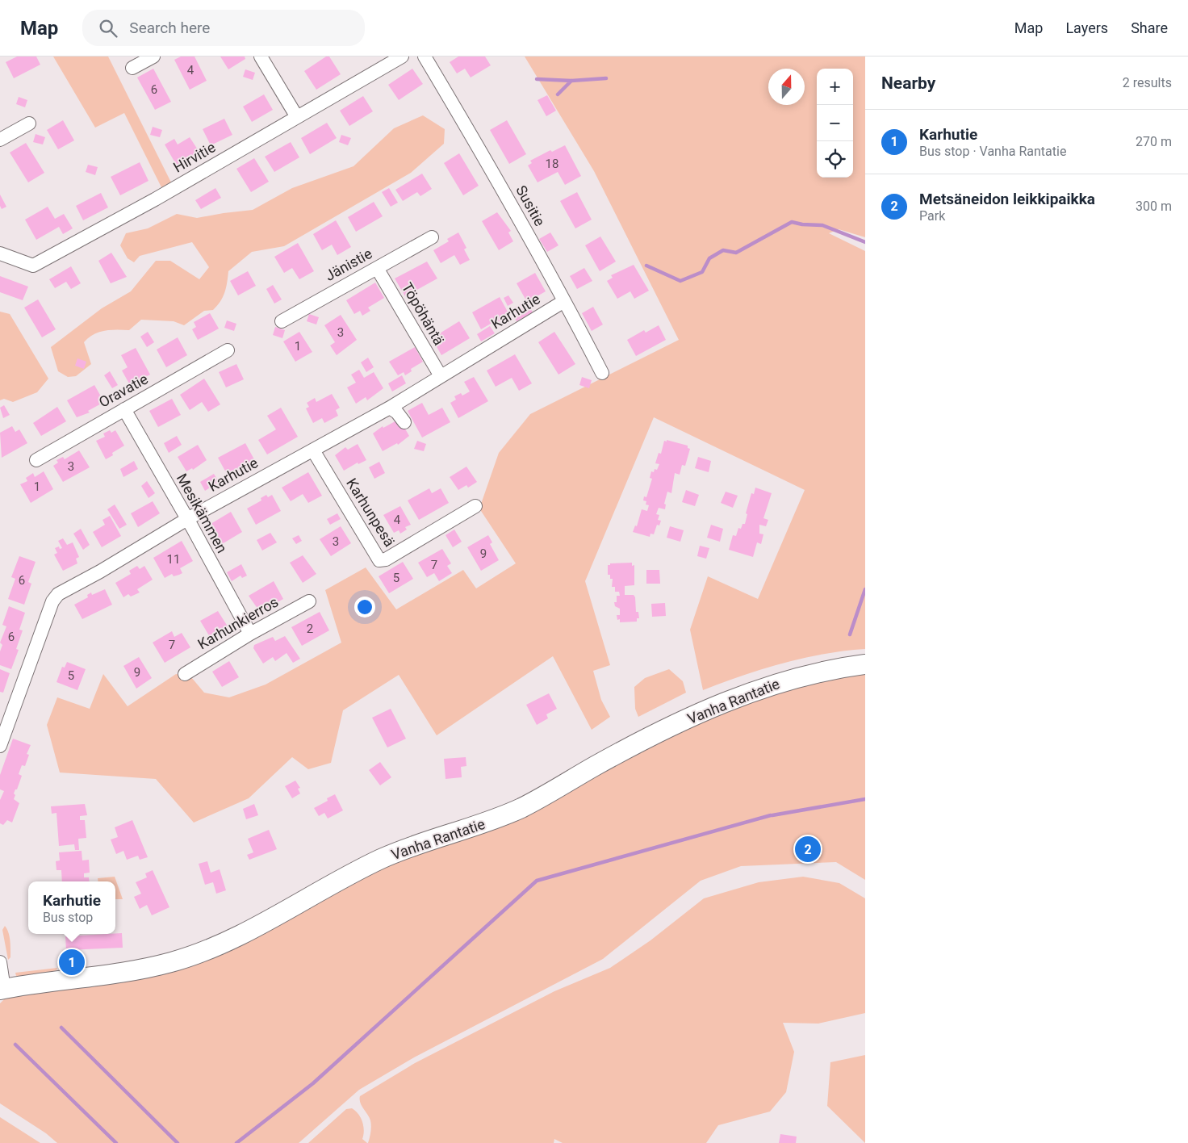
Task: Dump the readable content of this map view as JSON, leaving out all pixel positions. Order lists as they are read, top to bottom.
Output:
{
  "streets": {
    "main road": ["Vanha Rantatie"],
    "street": [
      "Hirvitie",
      "Susitie",
      "Jänistie",
      "Karhutie",
      "Töpöhäntä",
      "Oravatie",
      "Karhunpesä",
      "Mesikämmen",
      "Karhunkierros"
    ]
  },
  "crossings": [
    ["Susitie", "Karhutie"],
    ["Jänistie", "Töpöhäntä"],
    ["Karhutie", "Töpöhäntä"],
    ["Karhutie", "Karhunpesä"],
    ["Karhutie", "Mesikämmen"],
    ["Oravatie", "Mesikämmen"],
    ["Mesikämmen", "Karhunkierros"]
  ],
  "house_numbers": [
    "4",
    "6",
    "18",
    "3",
    "1",
    "3",
    "1",
    "4",
    "3",
    "9",
    "11",
    "7",
    "5",
    "6",
    "2",
    "6",
    "7",
    "9",
    "5"
  ],
  "north": "top",
  "page": {
    "header": "Map",
    "search": "Search here",
    "nav": ["Map", "Layers", "Share"],
    "heading": ["Nearby", "2 results"],
    "map_buttons": ["+", "−"],
    "list": [
      {
        "mark": "1",
        "name": "Karhutie",
        "note": "Bus stop · Vanha Rantatie",
        "value": "270 m"
      },
      {
        "mark": "2",
        "name": "Metsäneidon leikkipaikka",
        "note": "Park",
        "value": "300 m"
      }
    ],
    "pins": ["2", "1"],
    "popup": ["Karhutie", "Bus stop"]
  }
}
